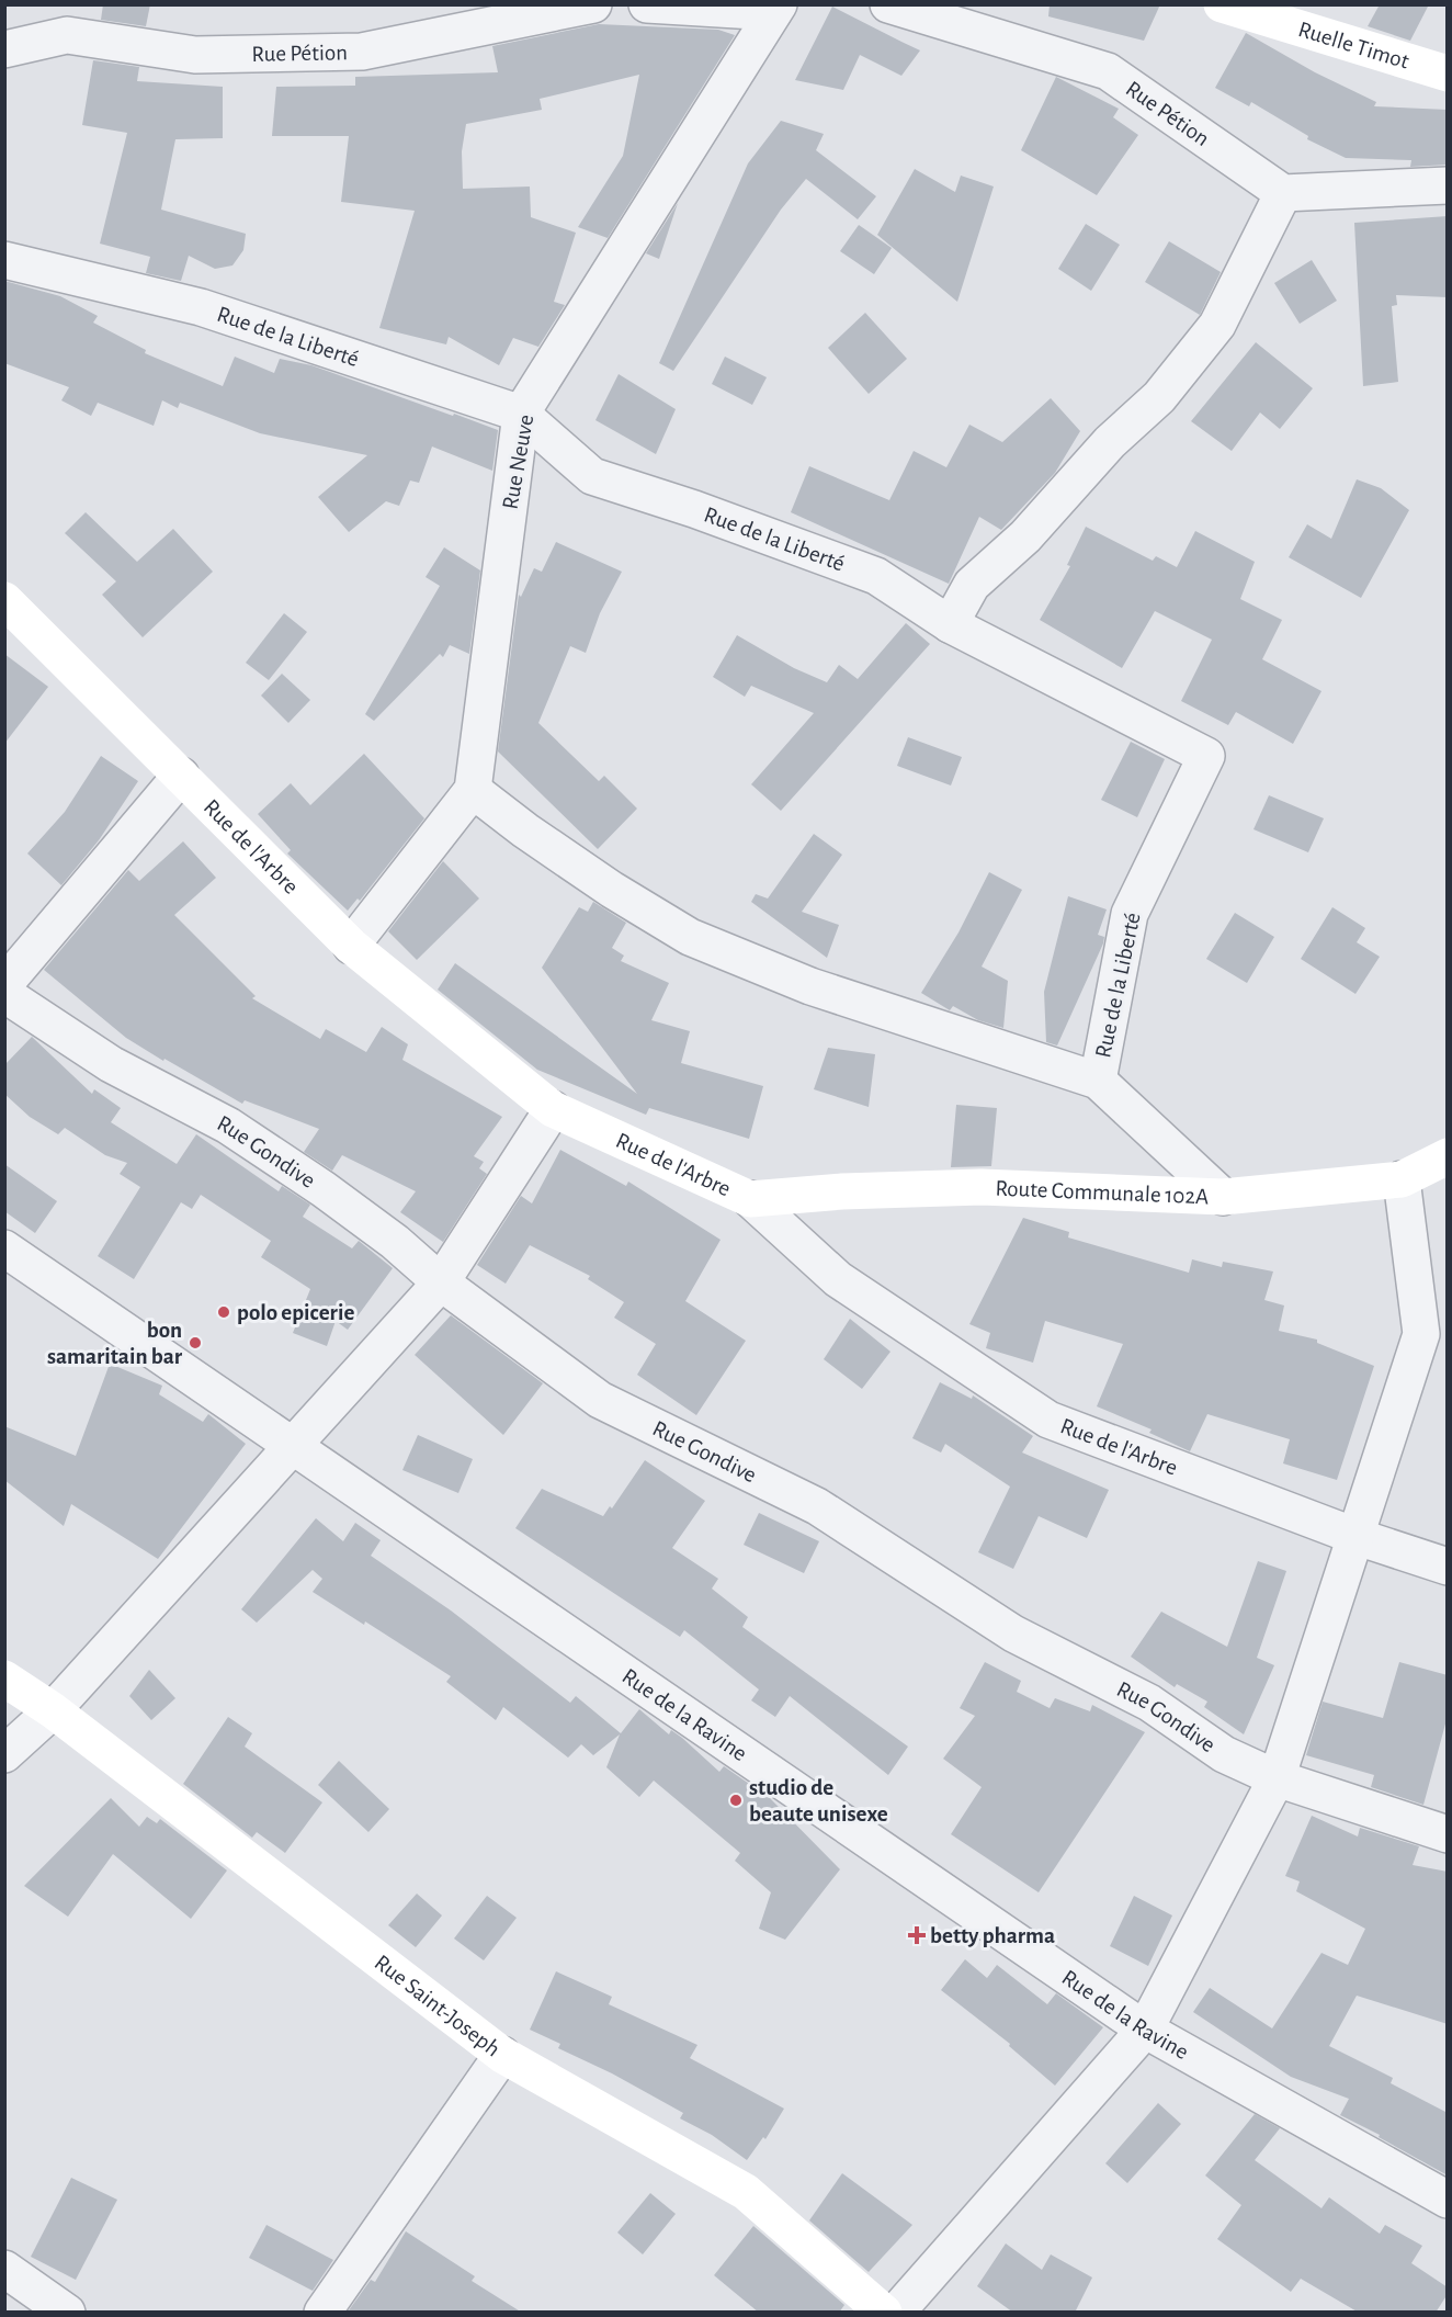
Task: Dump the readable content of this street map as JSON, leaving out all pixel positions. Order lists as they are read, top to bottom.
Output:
{
  "streets": {
    "street": [
      "Ruelle Timot",
      "Rue Pétion",
      "Rue de la Liberté",
      "Rue Neuve",
      "Rue de l'Arbre",
      "Rue Gondive",
      "Route Communale 102A",
      "Rue de la Ravine",
      "Rue Saint-Joseph"
    ]
  },
  "crossings": [
    ["Rue de la Liberté", "Rue Neuve"],
    ["Rue de l'Arbre", "Route Communale 102A"]
  ],
  "places": {
    "other": ["polo epicerie", "bon samaritain bar", "studio de beaute unisexe"],
    "health": ["betty pharma"]
  }
}
